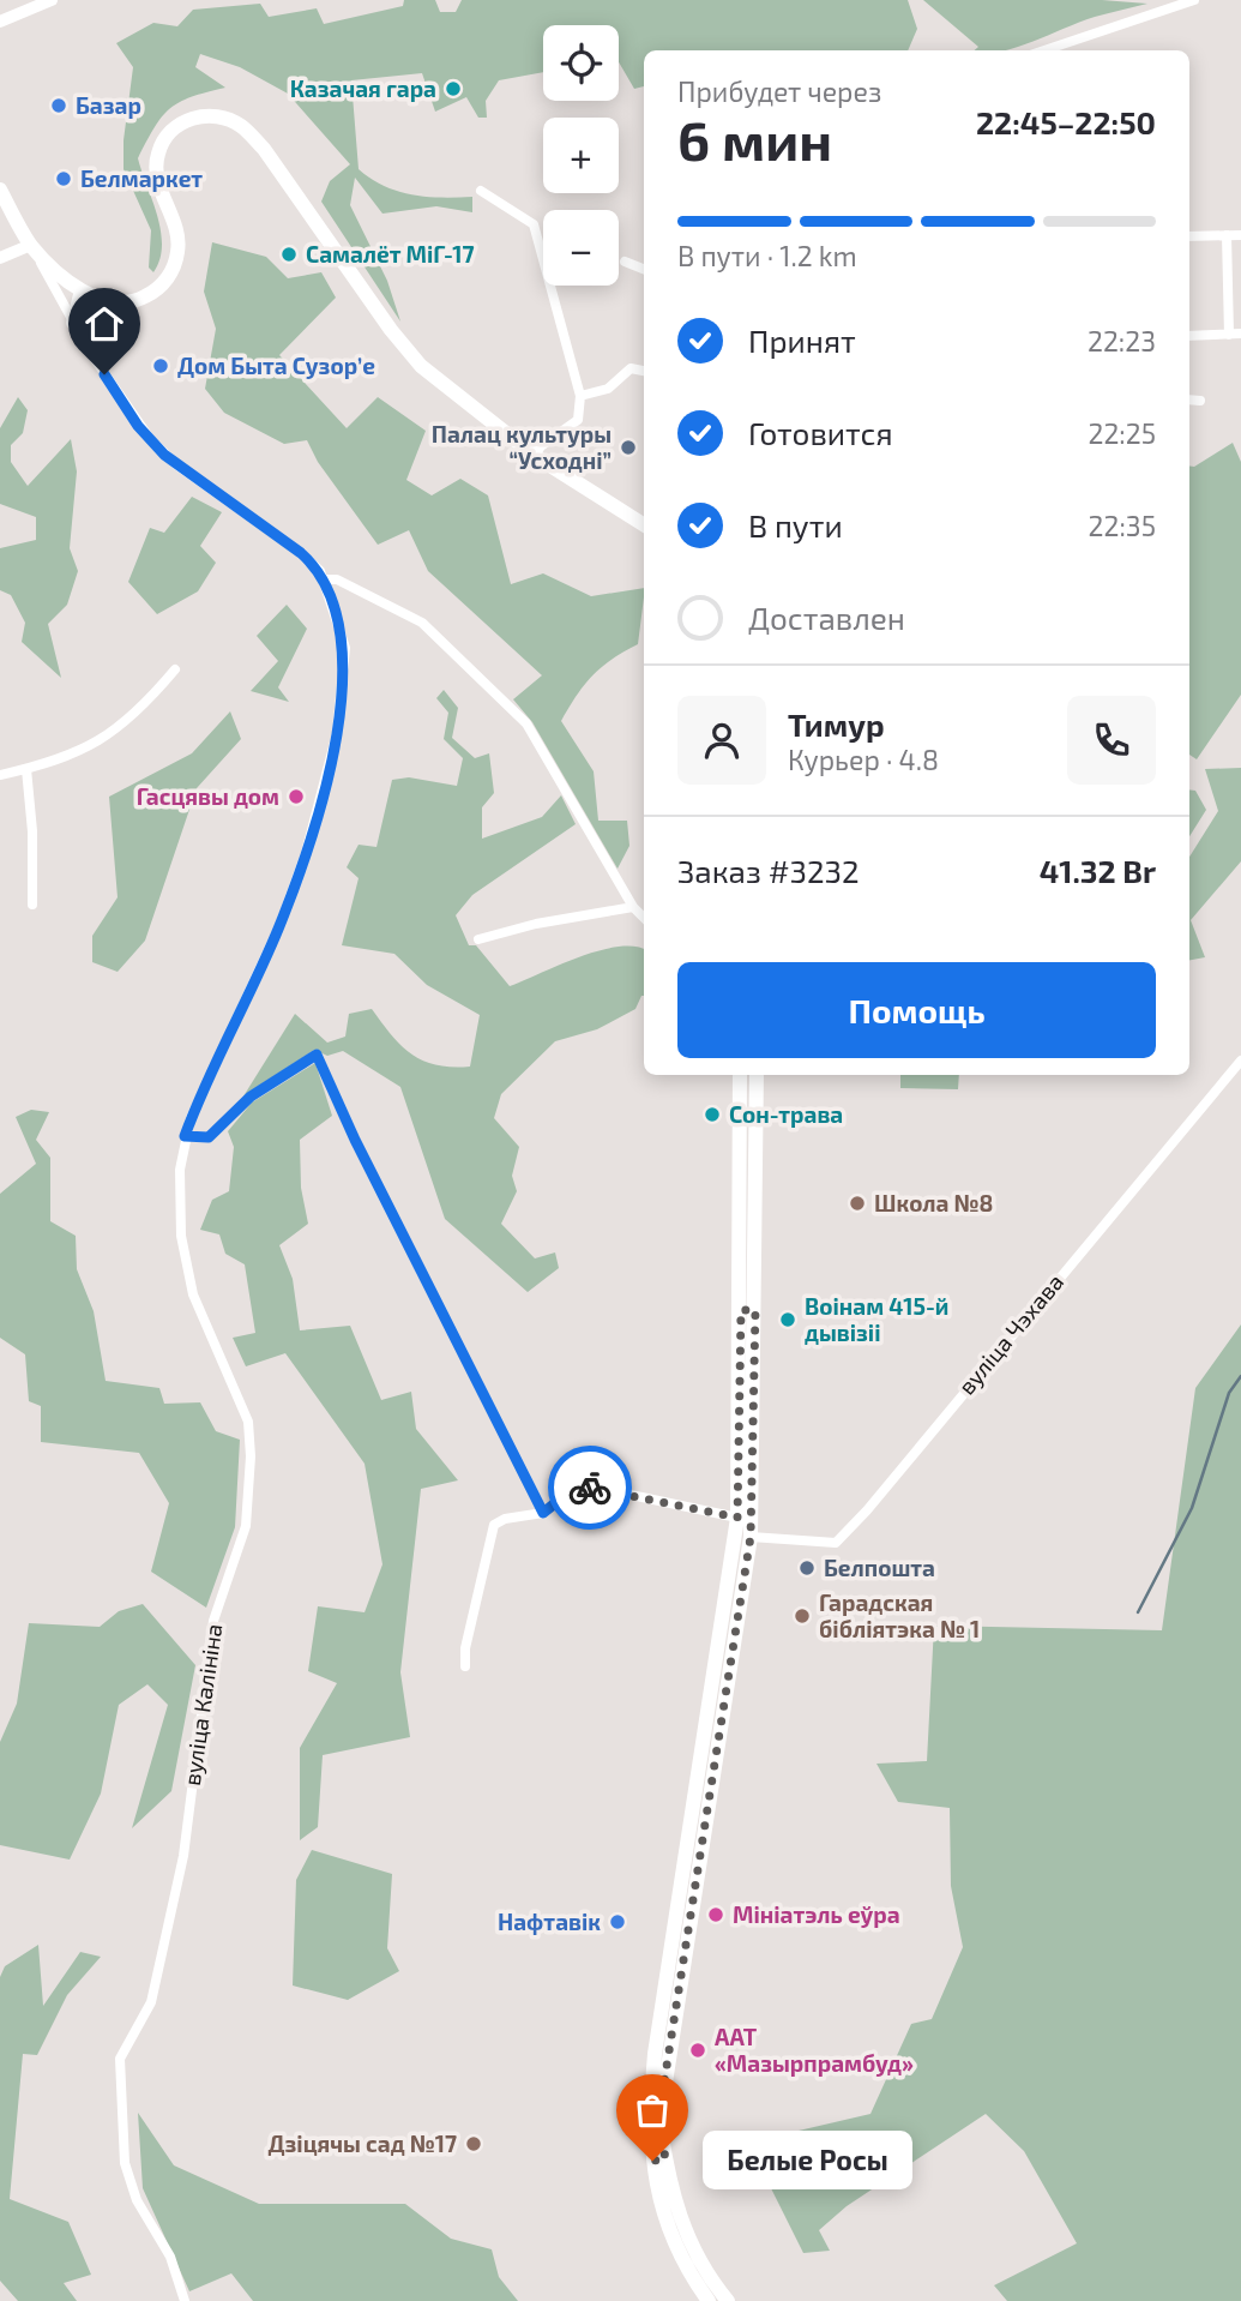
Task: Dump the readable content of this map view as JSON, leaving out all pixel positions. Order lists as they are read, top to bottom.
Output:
{
  "streets": {
    "street": ["вуліца Чэхава", "вуліца Калініна"]
  },
  "places": [
    "Казачая гара",
    "Базар",
    "Белмаркет",
    "Самалёт МіГ-17",
    "Дом Быта Сузорʼе",
    "Палац культуры “Усходні”",
    "Гасцявы дом",
    "Сон-трава",
    "Школа №8",
    "Воінам 415-й дывізіі",
    "Белпошта",
    "Гарадская бібліятэка № 1",
    "Мініатэль еўра",
    "Нафтавік",
    "ААТ «Мазырпрамбуд»",
    "Дзіцячы сад №17",
    "Белые Росы"
  ],
  "page": {
    "map_buttons": ["+", "−"],
    "heading": ["6 мин", "Прибудет через", "22:45–22:50"],
    "panel": [
      "Тимур",
      "Курьер · 4.8",
      "Заказ #3232",
      "41.32 Br"
    ],
    "bar": "В пути · 1.2 km",
    "list": [
      ["Принят", "22:23"],
      ["Готовится", "22:25"],
      ["В пути", "22:35"],
      "Доставлен"
    ],
    "buttons": "Помощь",
    "bubble": "Белые Росы"
  }
}
